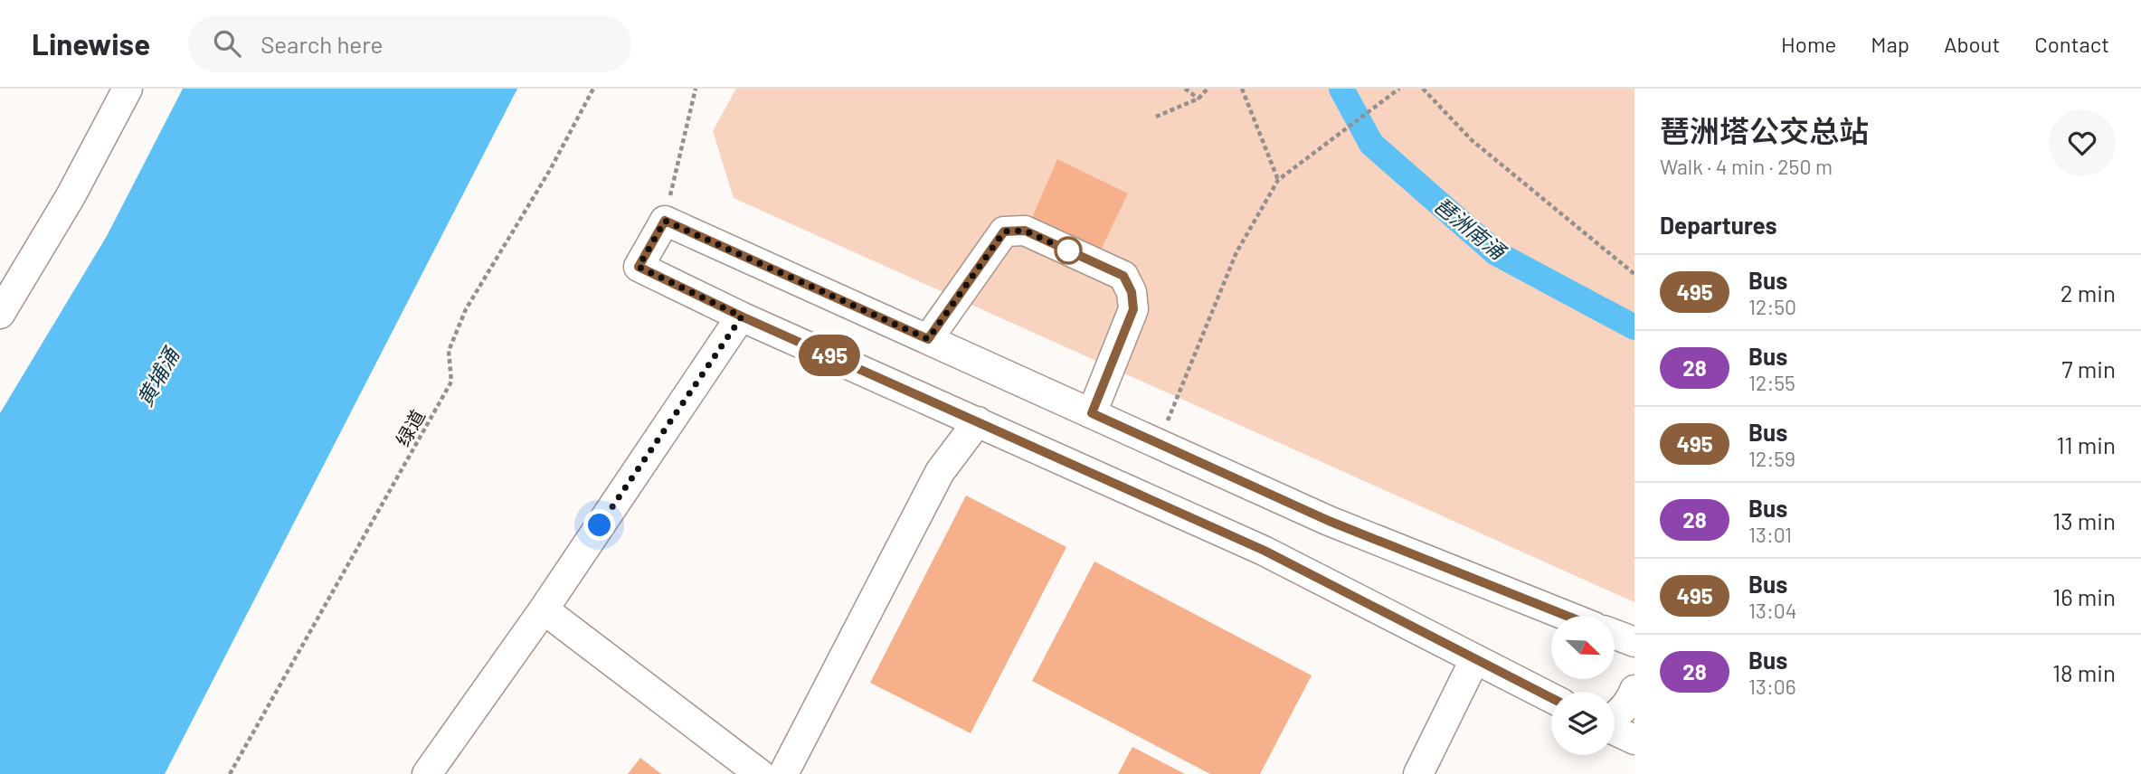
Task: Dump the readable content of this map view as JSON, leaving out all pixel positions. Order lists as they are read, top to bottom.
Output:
{
  "streets": {
    "path": ["绿道"]
  },
  "water": ["琶洲南涌", "黄埔涌"],
  "lines": ["bus line 495"],
  "north": "bottom right",
  "page": {
    "header": "Linewise",
    "search": "Search here",
    "nav": [
      "Home",
      "Map",
      "About",
      "Contact"
    ],
    "on_map": "495",
    "heading": [
      ["琶洲塔公交总站", "Walk · 4 min · 250 m"],
      "Departures"
    ],
    "list": [
      {
        "mark": "495",
        "name": "Bus",
        "note": "12:50",
        "value": "2 min"
      },
      {
        "mark": "28",
        "name": "Bus",
        "note": "12:55",
        "value": "7 min"
      },
      {
        "mark": "495",
        "name": "Bus",
        "note": "12:59",
        "value": "11 min"
      },
      {
        "mark": "28",
        "name": "Bus",
        "note": "13:01",
        "value": "13 min"
      },
      {
        "mark": "495",
        "name": "Bus",
        "note": "13:04",
        "value": "16 min"
      },
      {
        "mark": "28",
        "name": "Bus",
        "note": "13:06",
        "value": "18 min"
      }
    ]
  }
}
